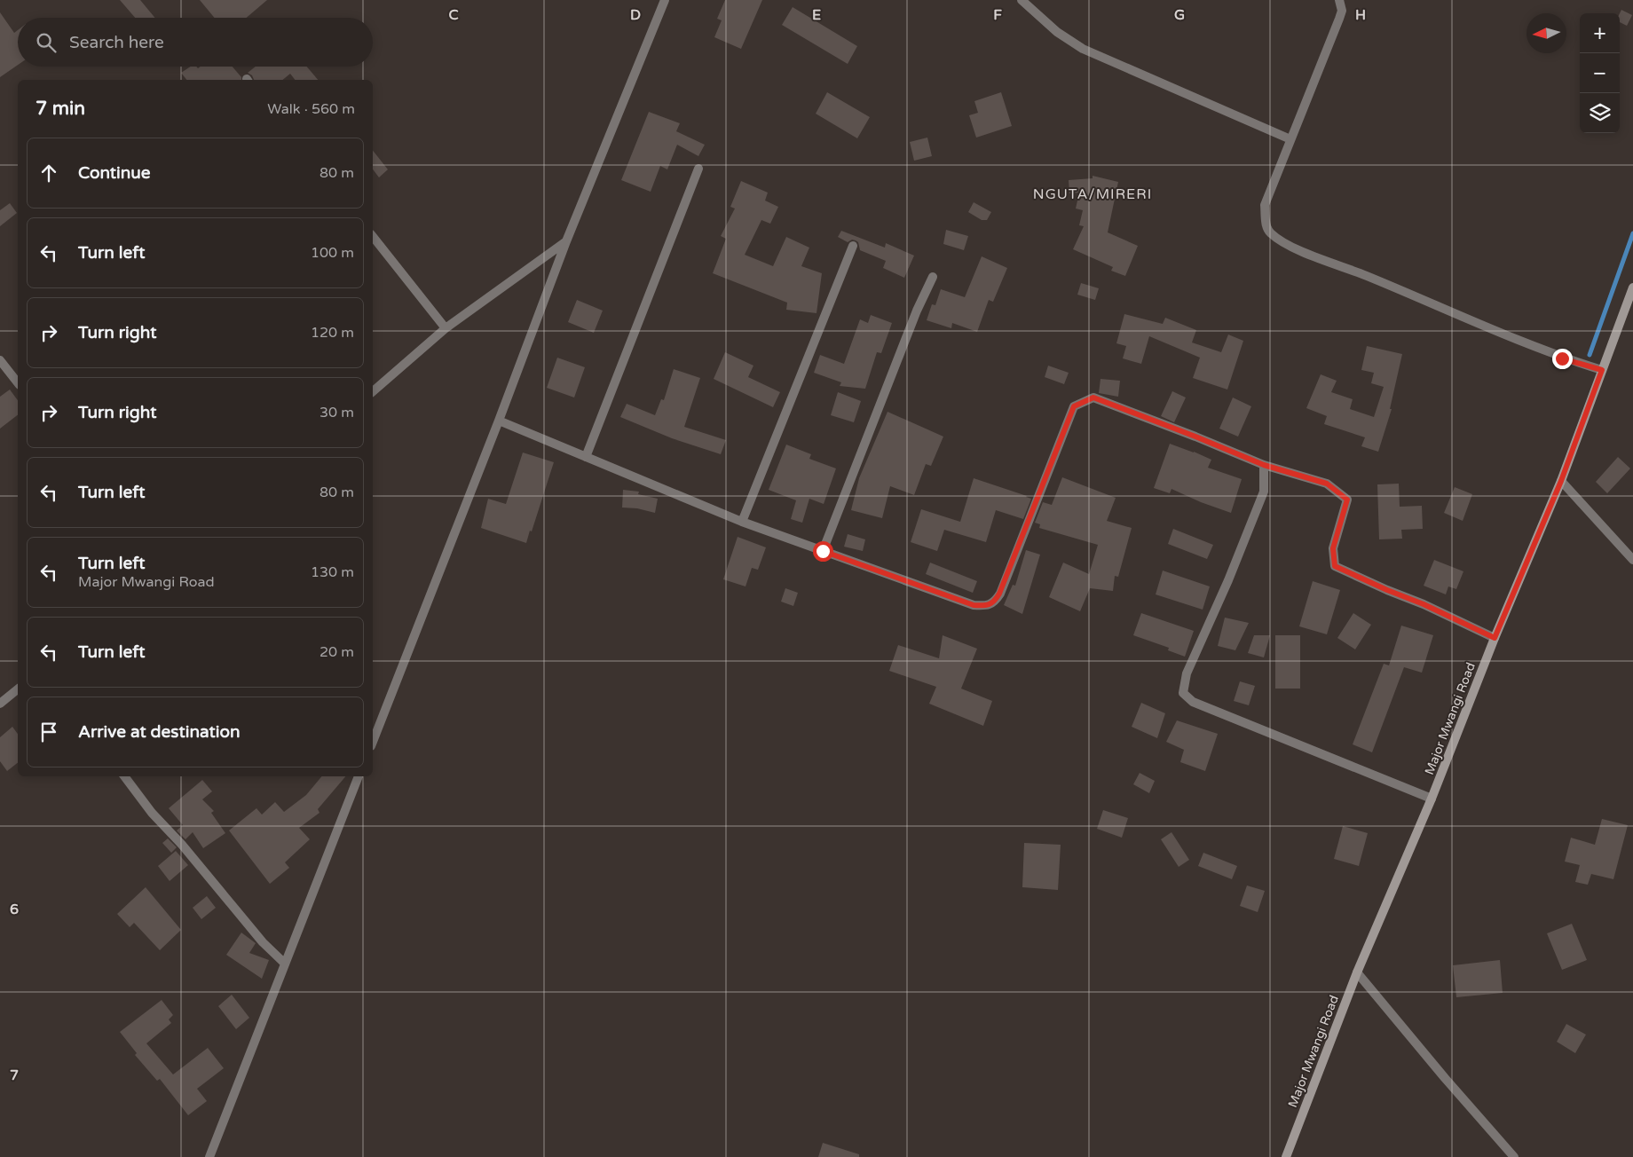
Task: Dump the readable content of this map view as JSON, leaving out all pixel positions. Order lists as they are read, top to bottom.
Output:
{
  "streets": {
    "street": ["Major Mwangi Road"]
  },
  "districts": ["NGUTA/MIRERI"],
  "north": "left",
  "page": {
    "map_buttons": ["+", "−"],
    "search": "Search here",
    "heading": ["7 min", "Walk · 560 m"],
    "list": [
      ["Continue", "80 m"],
      ["Turn left", "100 m"],
      ["Turn right", "120 m"],
      ["Turn right", "30 m"],
      ["Turn left", "80 m"],
      ["Turn left", "Major Mwangi Road", "130 m"],
      ["Turn left", "20 m"],
      "Arrive at destination"
    ]
  },
  "grid": {
    "columns": [
      "C",
      "D",
      "E",
      "F",
      "G",
      "H"
    ],
    "rows": ["6", "7"]
  }
}
